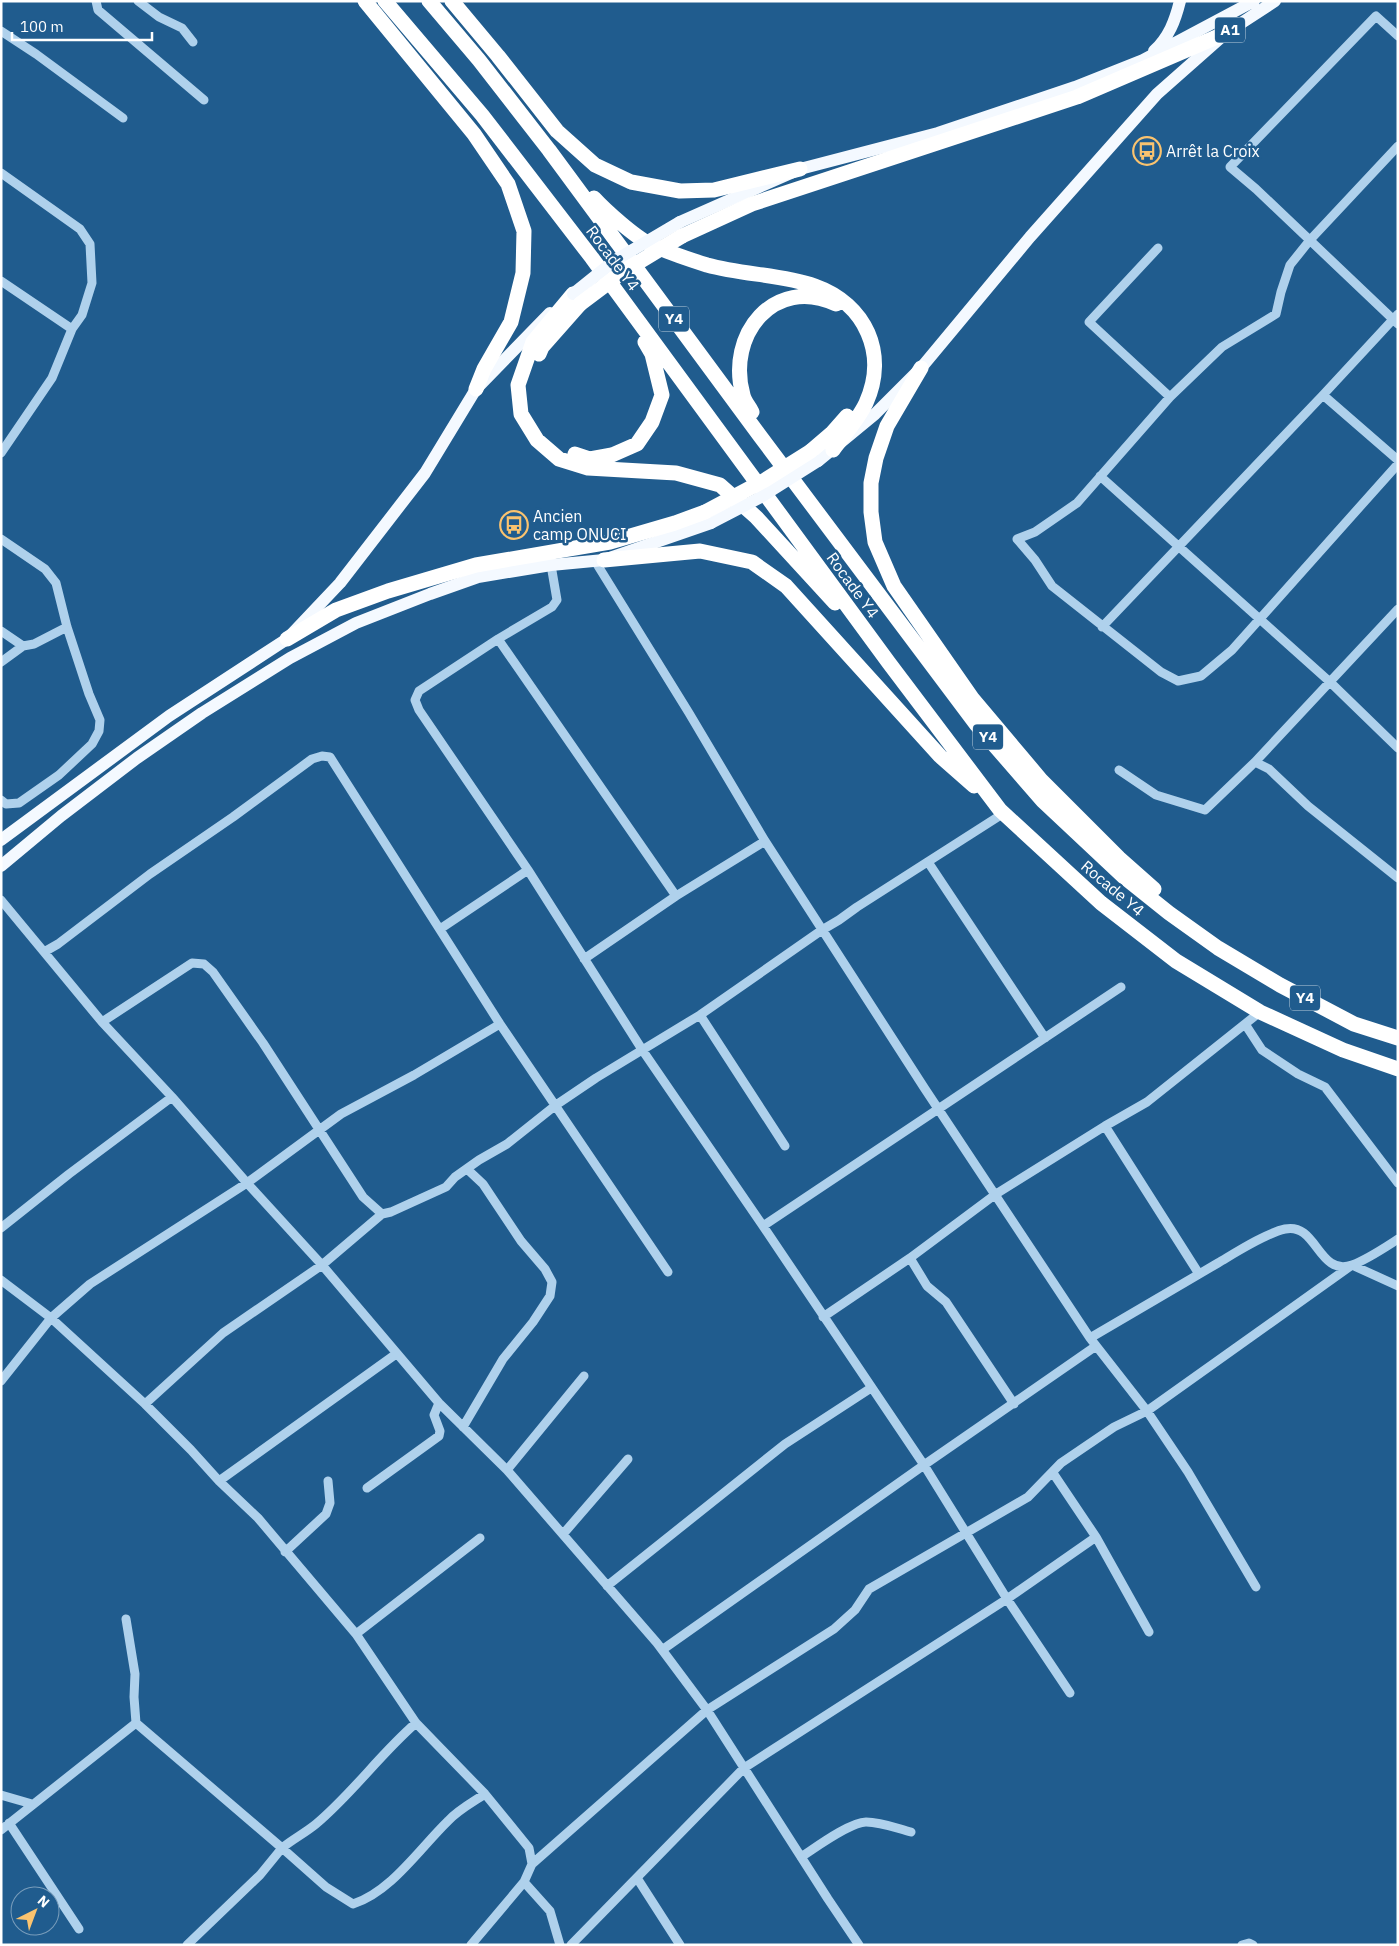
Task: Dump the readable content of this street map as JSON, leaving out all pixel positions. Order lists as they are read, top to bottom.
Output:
{
  "streets": {
    "highway": ["Rocade Y4", "Y4"],
    "main road": ["A1"]
  },
  "places": {
    "bus stop": ["Arrêt la Croix", "Ancien camp ONUCI"]
  },
  "scale_bar": "100 m",
  "north": "top right"
}
